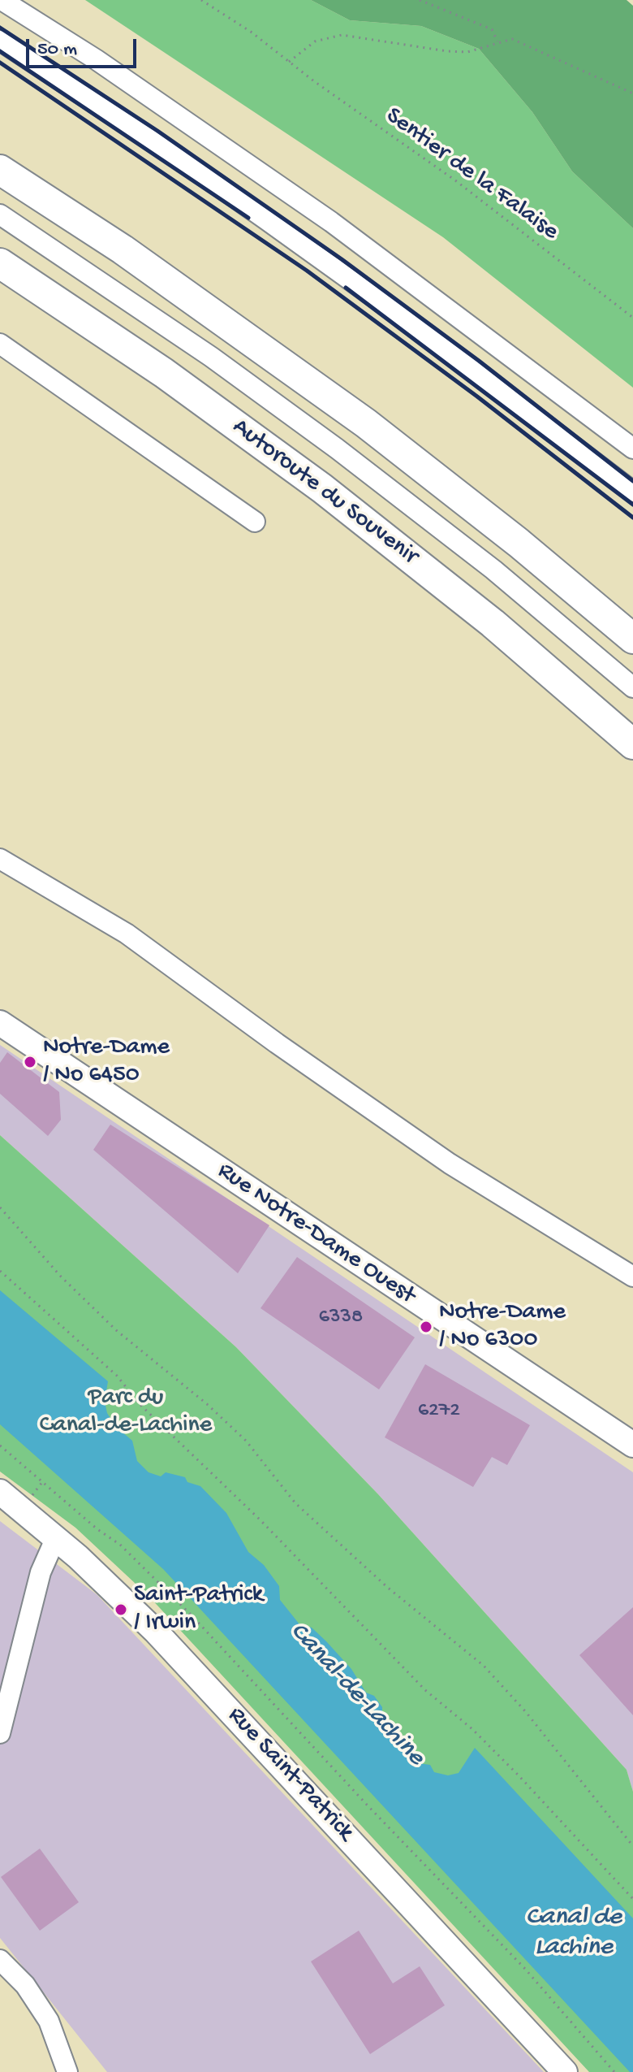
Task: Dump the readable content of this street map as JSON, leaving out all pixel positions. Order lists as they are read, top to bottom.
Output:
{
  "streets": {
    "highway": ["Autoroute du Souvenir"],
    "main road": ["Rue Notre-Dame Ouest", "Rue Saint-Patrick"],
    "path": ["Sentier de la Falaise"]
  },
  "water": ["Canal-de-Lachine", "Canal de Lachine"],
  "parks": ["Parc du Canal-de-Lachine"],
  "places": ["Notre-Dame / No 6450", "Notre-Dame / No 6300", "Saint-Patrick / Irwin"],
  "house_numbers": ["6338", "6272"],
  "scale_bar": "50 m"
}
